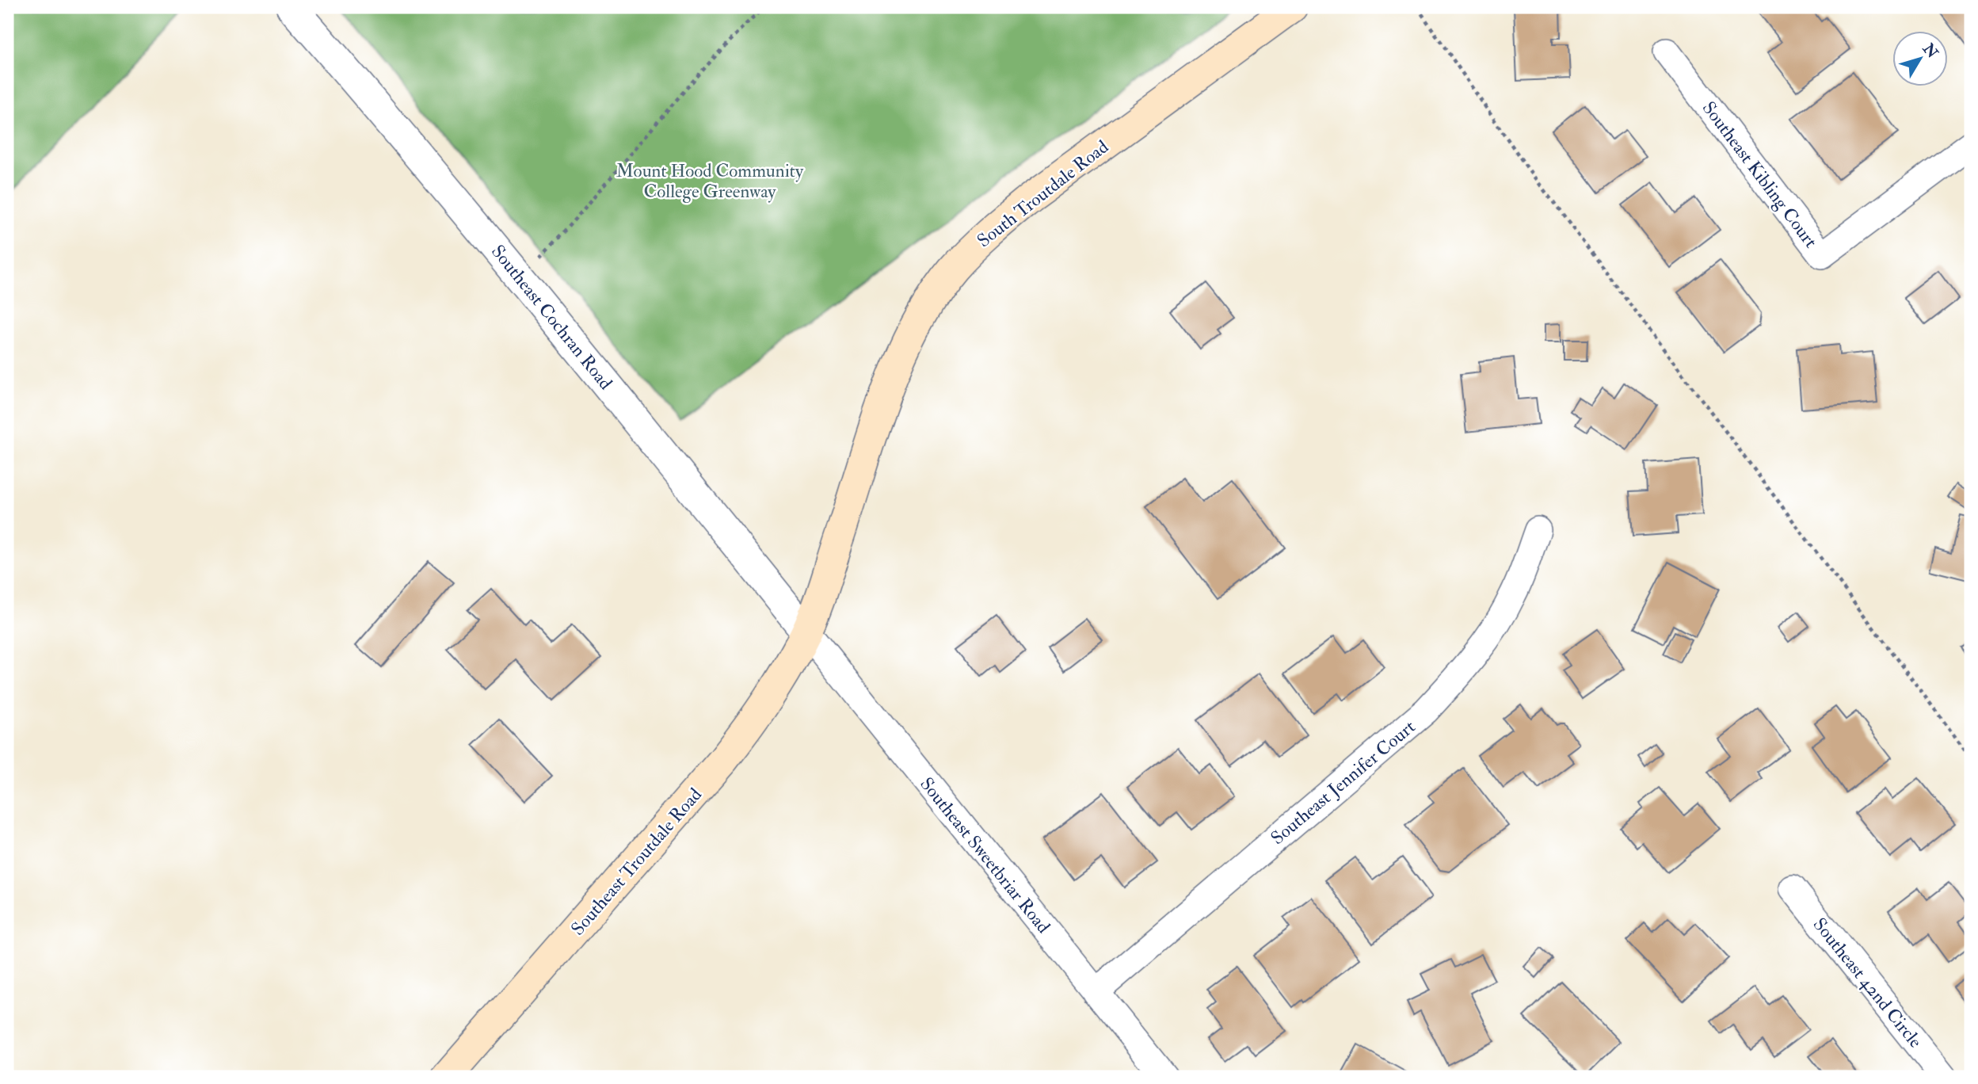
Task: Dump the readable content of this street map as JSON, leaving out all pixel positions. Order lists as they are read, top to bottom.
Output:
{
  "streets": {
    "main road": ["South Troutdale Road", "Southeast Troutdale Road"],
    "street": [
      "Southeast Kibling Court",
      "Southeast Cochran Road",
      "Southeast Jennifer Court",
      "Southeast Sweetbriar Road",
      "Southeast 42nd Circle"
    ]
  },
  "crossings": [
    ["South Troutdale Road", "Southeast Cochran Road"],
    ["South Troutdale Road", "Southeast Sweetbriar Road"],
    ["South Troutdale Road", "Southeast Troutdale Road"],
    ["Southeast Cochran Road", "Southeast Sweetbriar Road"],
    ["Southeast Cochran Road", "Southeast Troutdale Road"],
    ["Southeast Jennifer Court", "Southeast Sweetbriar Road"],
    ["Southeast Sweetbriar Road", "Southeast Troutdale Road"]
  ],
  "parks": ["Mount Hood Community College Greenway"],
  "north": "top right"
}
